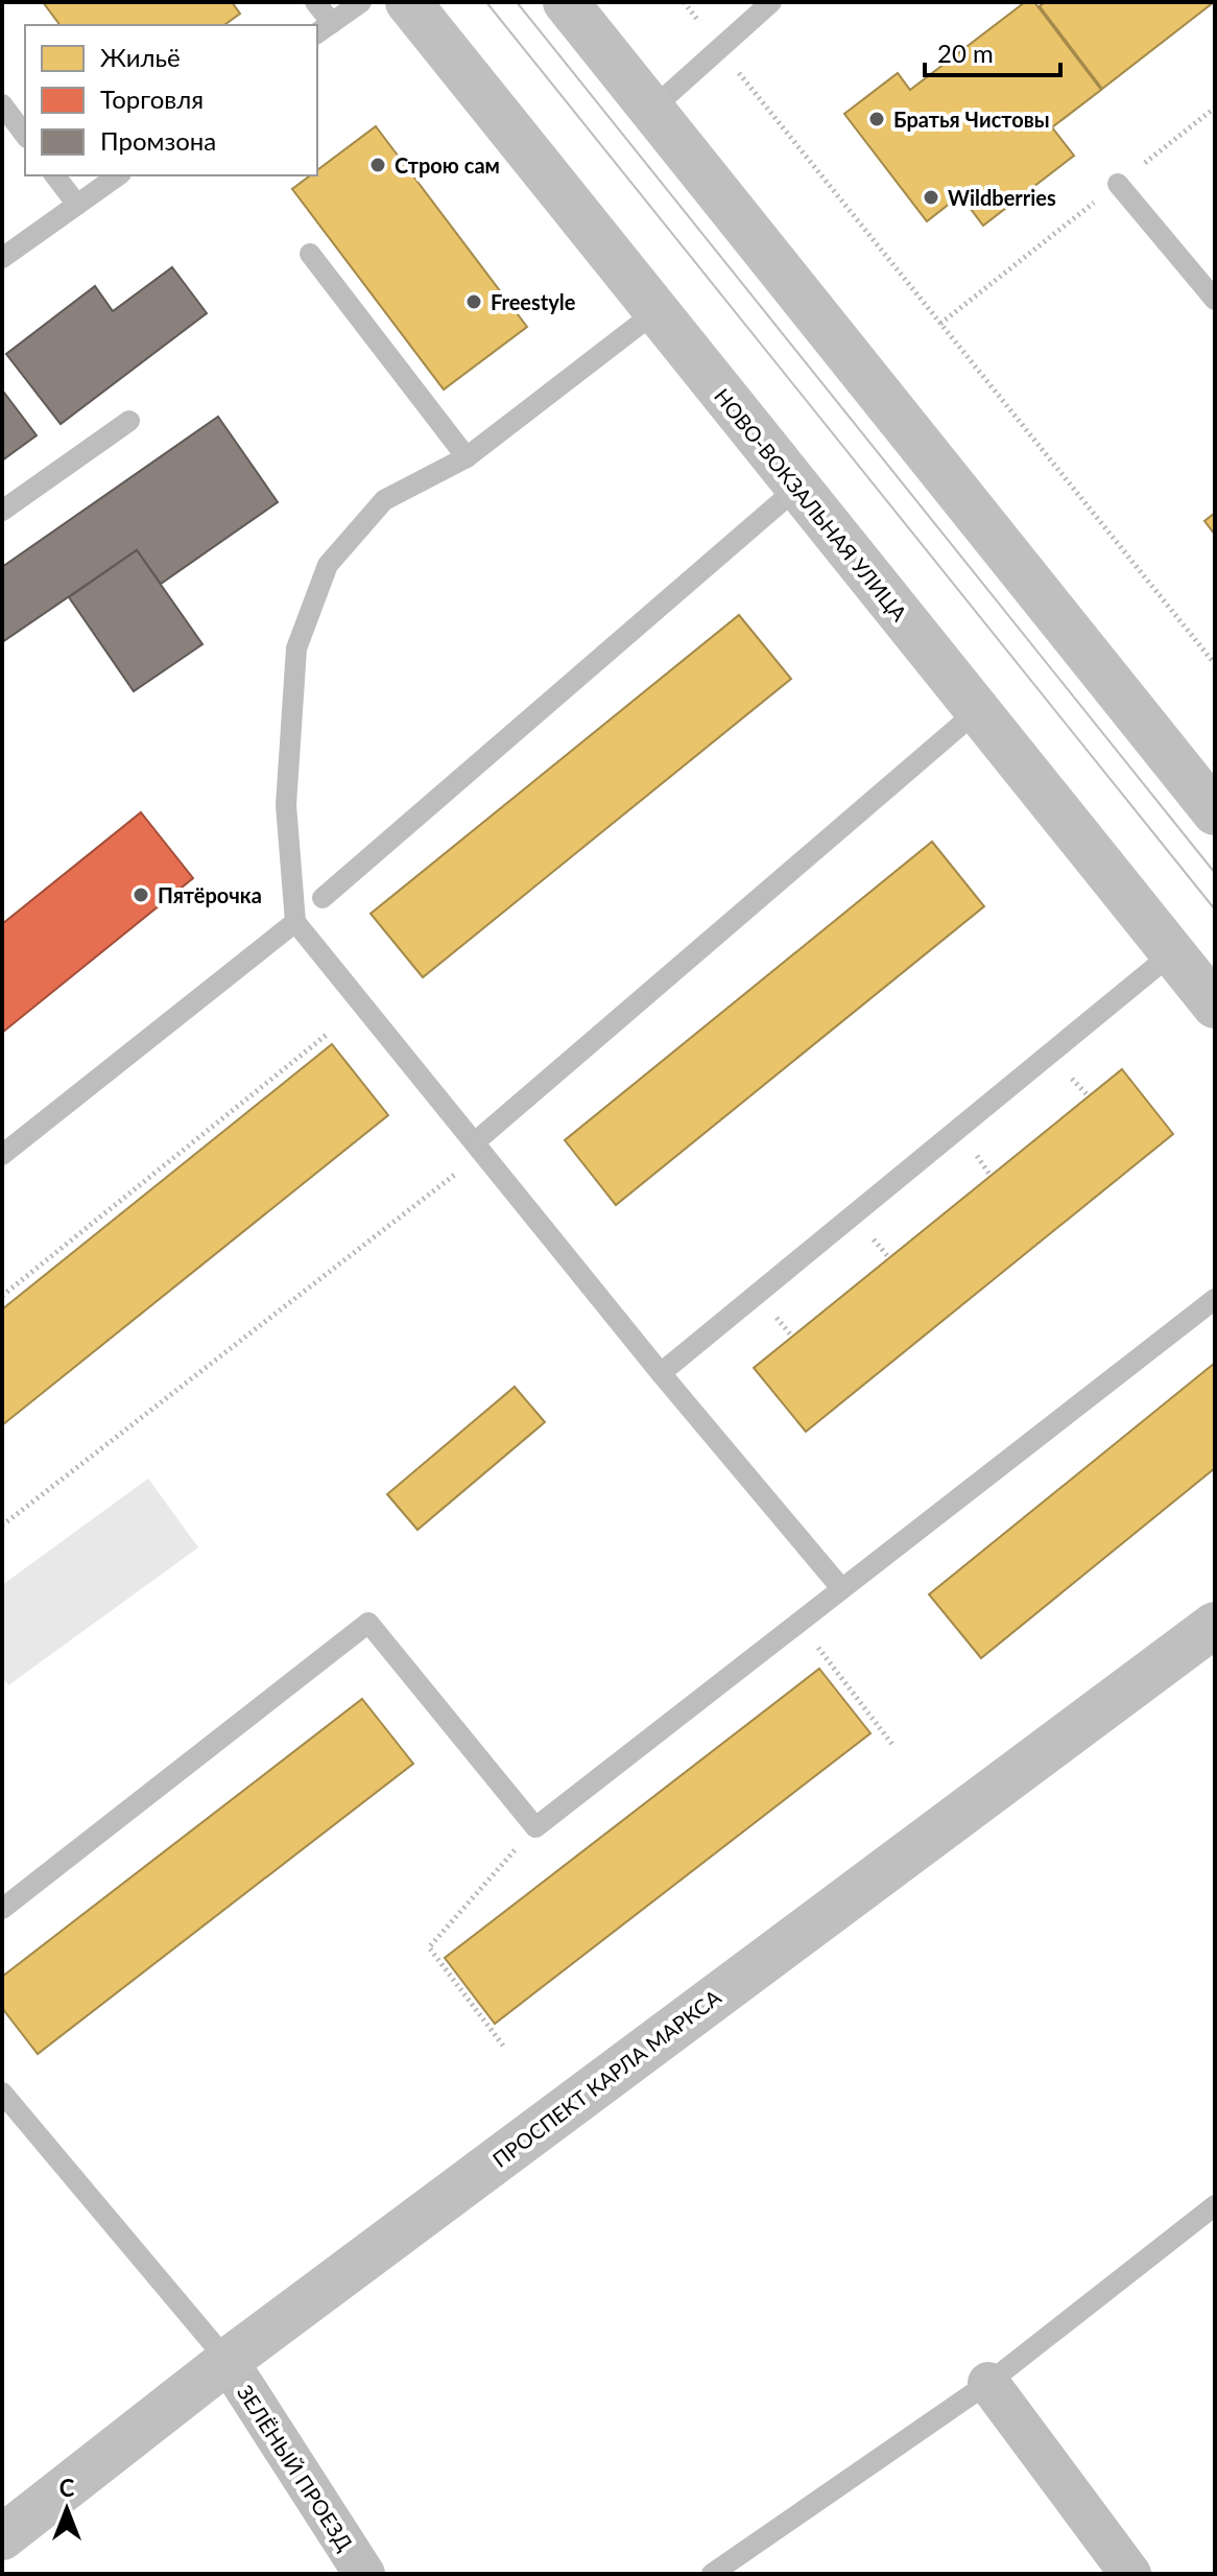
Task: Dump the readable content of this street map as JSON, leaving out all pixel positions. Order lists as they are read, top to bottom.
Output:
{
  "streets": {
    "main road": ["НОВО-ВОКЗАЛЬНАЯ УЛИЦА", "ПРОСПЕКТ КАРЛА МАРКСА"],
    "street": ["ЗЕЛЁНЫЙ ПРОЕЗД"]
  },
  "crossings": [
    ["ПРОСПЕКТ КАРЛА МАРКСА", "ЗЕЛЁНЫЙ ПРОЕЗД"]
  ],
  "places": [
    "Братья Чистовы",
    "Строю сам",
    "Wildberries",
    "Freestyle",
    "Пятёрочка"
  ],
  "legend": ["Жильё", "Торговля", "Промзона"],
  "scale_bar": "20 m",
  "north": "top"
}
